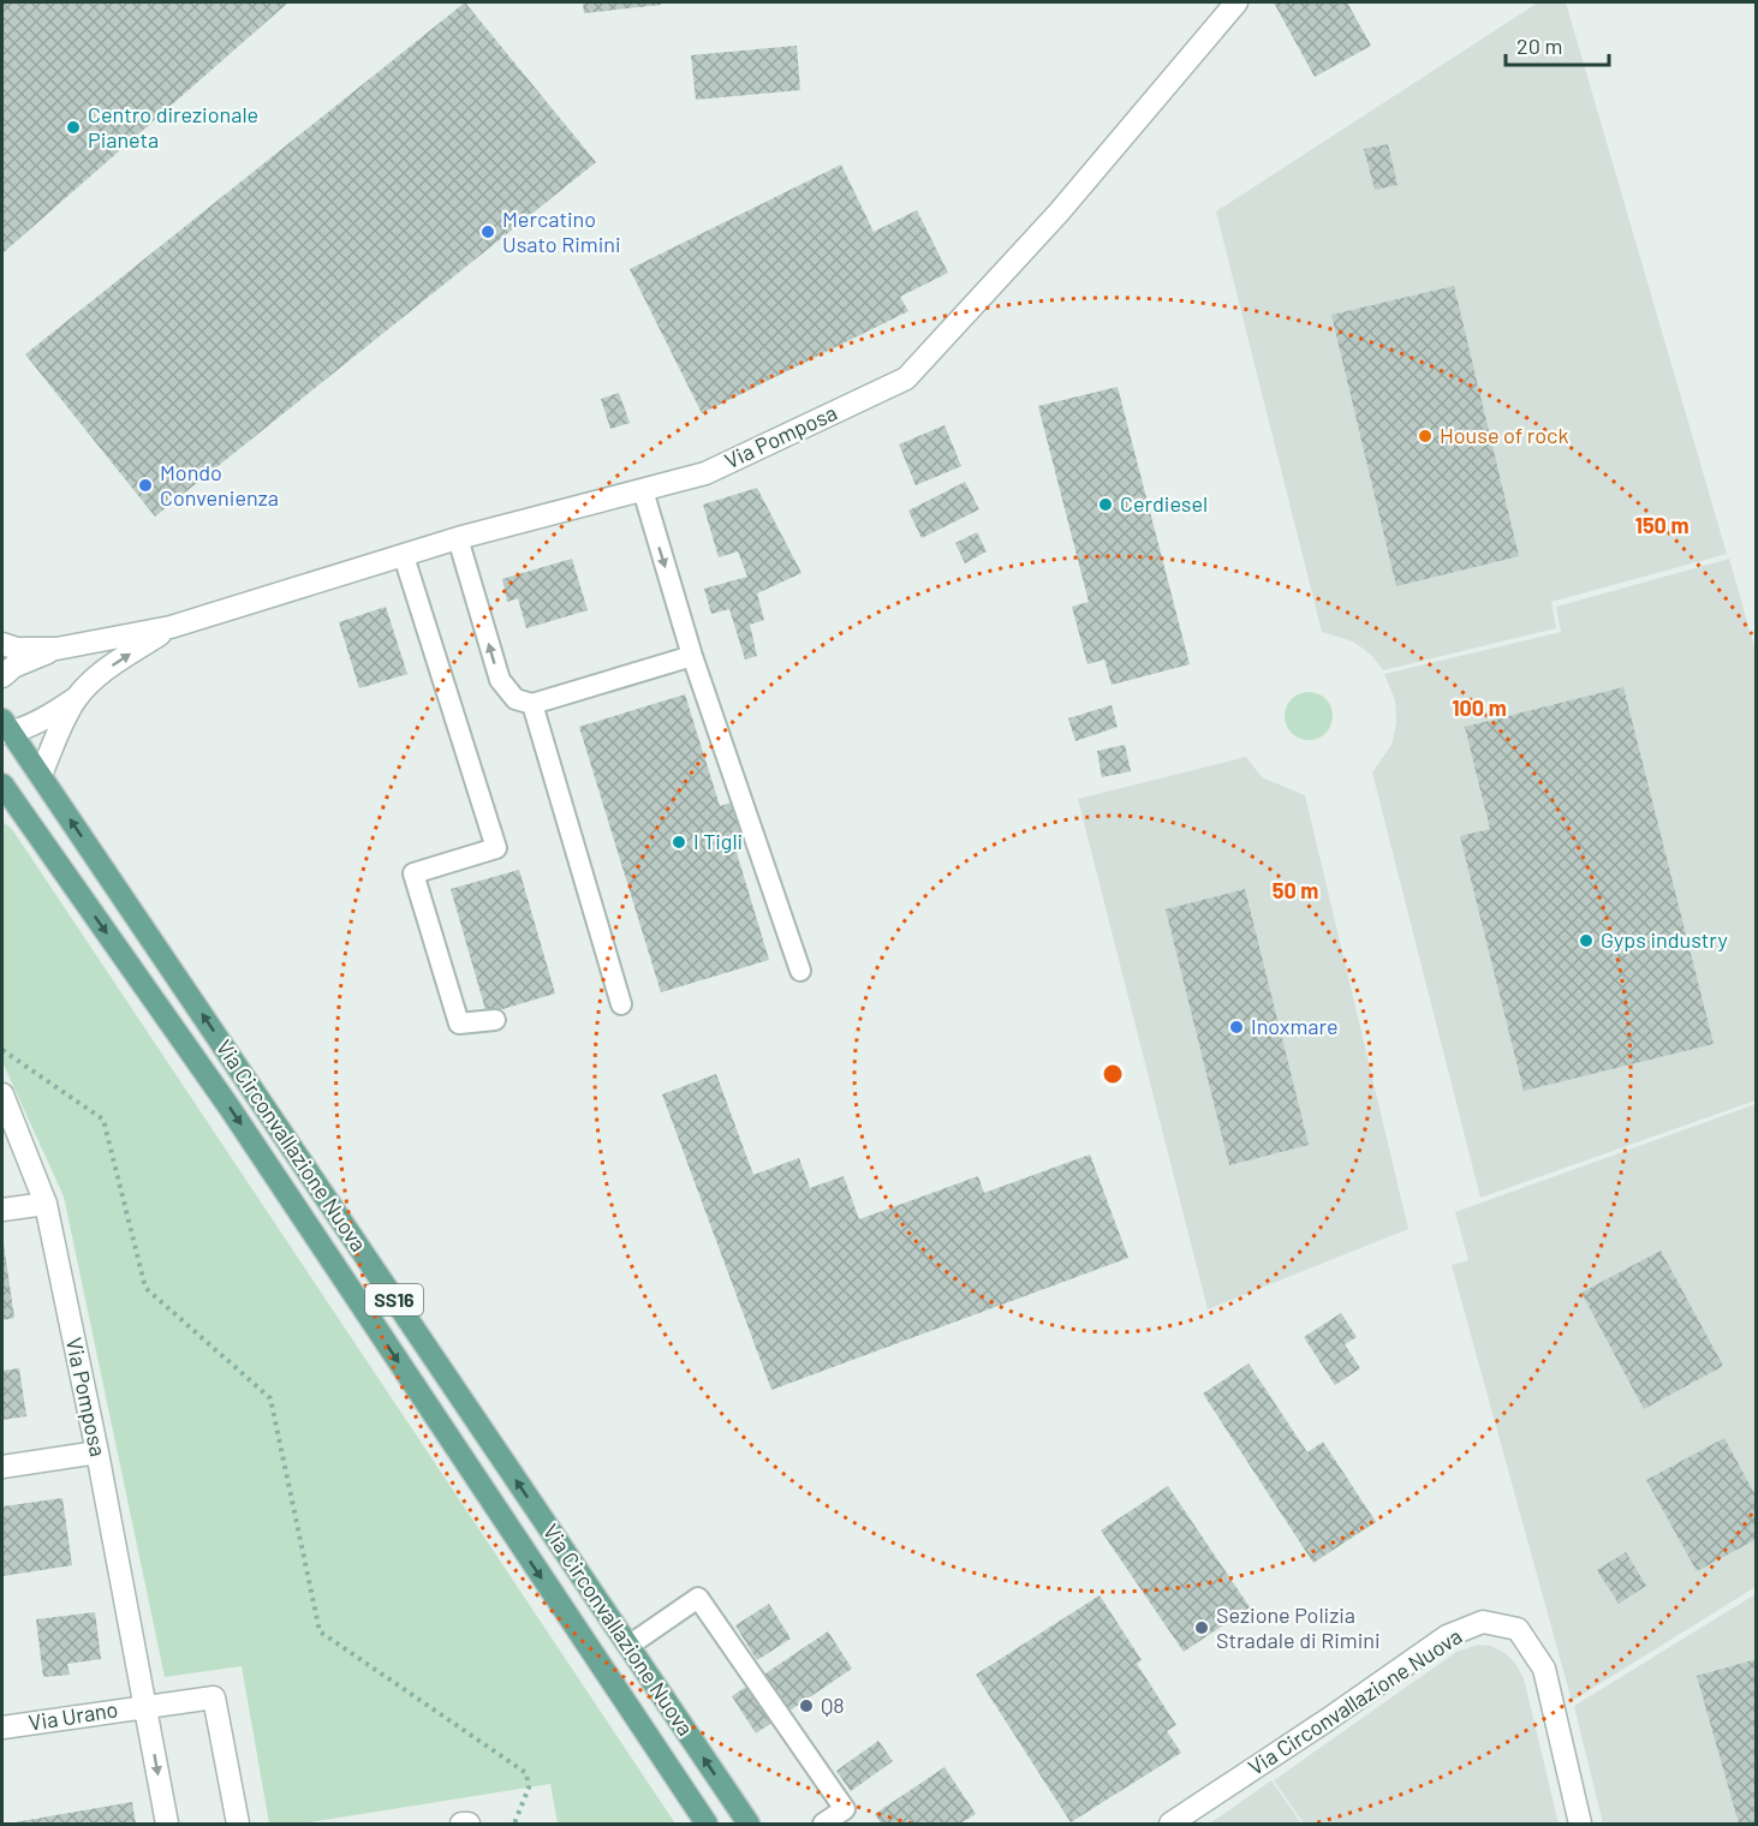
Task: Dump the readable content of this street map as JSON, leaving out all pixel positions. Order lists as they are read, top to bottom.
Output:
{
  "streets": {
    "main road": ["Via Circonvallazione Nuova", "SS16"],
    "street": ["Via Pomposa", "Via Urano"]
  },
  "crossings": [
    ["Via Pomposa", "Via Circonvallazione Nuova"],
    ["Via Pomposa", "Via Urano"]
  ],
  "places": [
    "Centro direzionale Pianeta",
    "Mercatino Usato Rimini",
    "House of rock",
    "Mondo Convenienza",
    "Cerdiesel",
    "I Tigli",
    "Gyps industry",
    "Inoxmare",
    "Sezione Polizia Stradale di Rimini",
    "Q8"
  ],
  "scale_bar": "20 m",
  "rings": ["150 m", "100 m", "50 m"]
}
